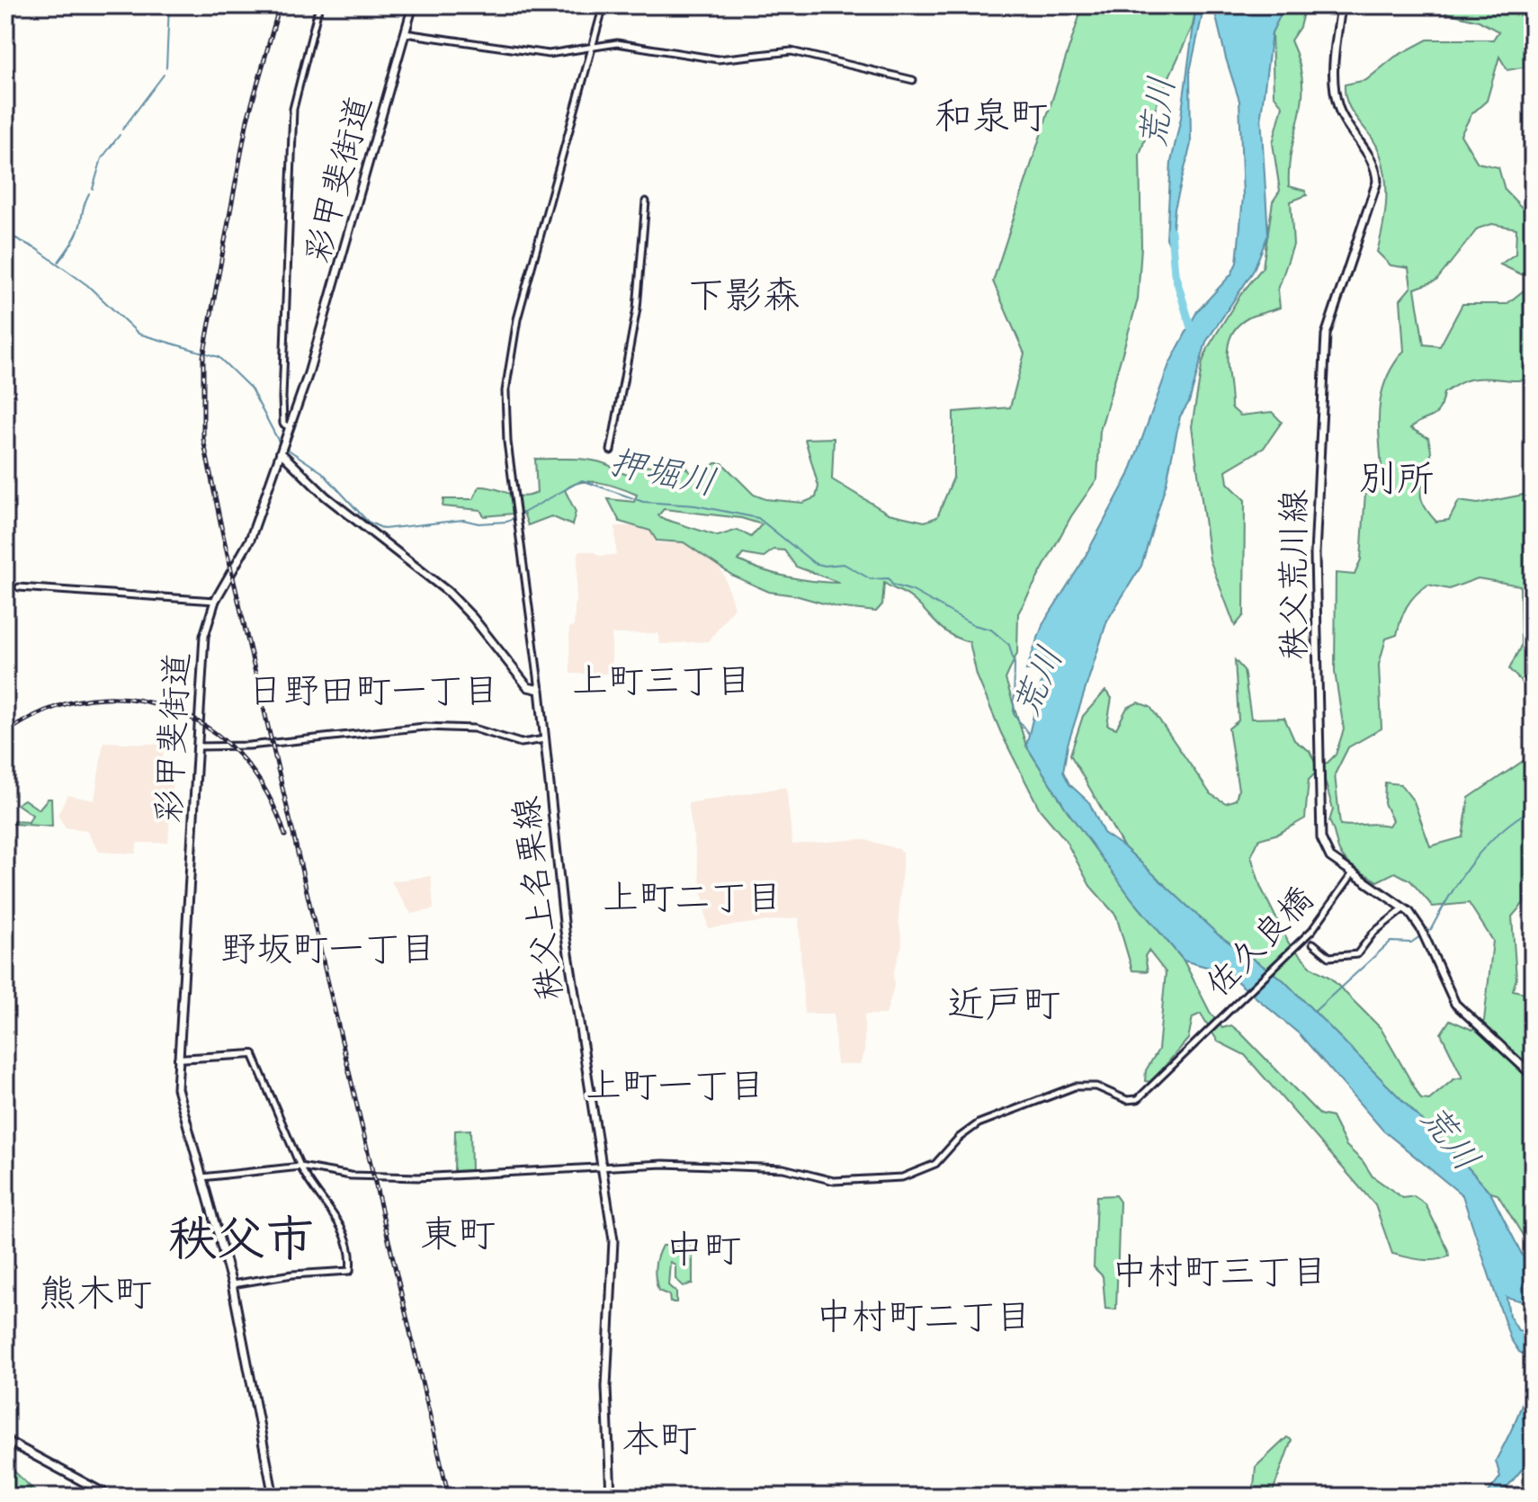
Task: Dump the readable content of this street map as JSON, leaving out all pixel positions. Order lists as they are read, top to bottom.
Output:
{
  "streets": {
    "main road": ["彩甲斐街道", "秩父荒川線", "秩父上名栗線"],
    "street": ["佐久良橋"]
  },
  "crossings": [
    ["秩父荒川線", "佐久良橋"],
    ["秩父上名栗線", "佐久良橋"]
  ],
  "districts": [
    "和泉町",
    "下影森",
    "別所",
    "上町三丁目",
    "日野田町一丁目",
    "上町二丁目",
    "野坂町一丁目",
    "近戸町",
    "上町一丁目",
    "東町",
    "秩父市",
    "中町",
    "中村町三丁目",
    "熊木町",
    "中村町二丁目",
    "本町"
  ],
  "water": ["荒川", "押堀川"]
}
